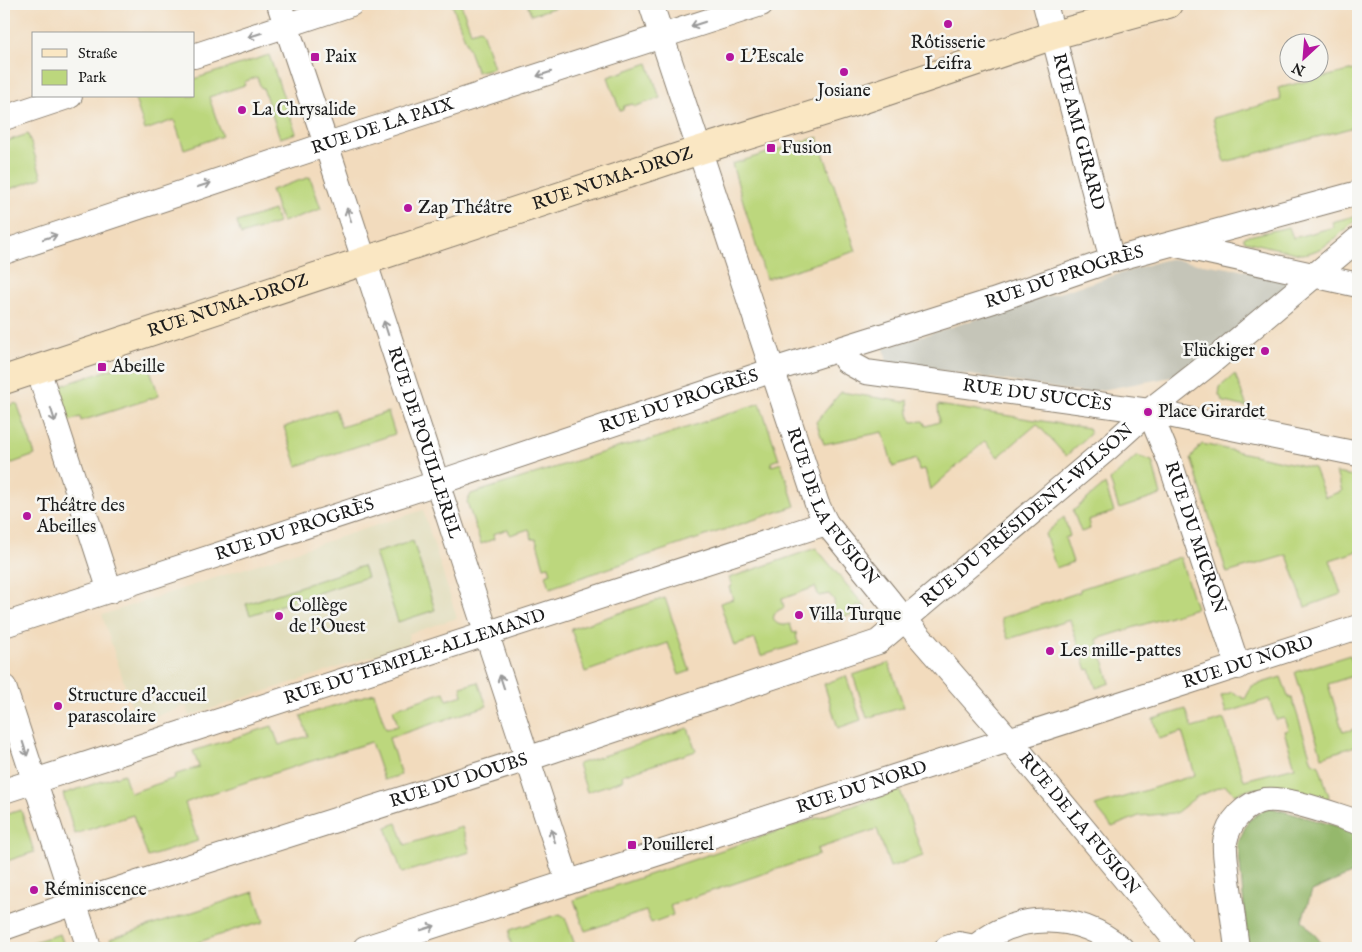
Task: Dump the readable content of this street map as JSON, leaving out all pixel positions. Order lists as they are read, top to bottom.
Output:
{
  "streets": {
    "main road": ["RUE NUMA-DROZ"],
    "street": [
      "RUE DE LA PAIX",
      "RUE AMI GIRARD",
      "RUE DU PROGRÈS",
      "RUE DU SUCCÈS",
      "RUE DE POUILLEREL",
      "RUE DE LA FUSION",
      "RUE DU PRÉSIDENT-WILSON",
      "RUE DU MICRON",
      "RUE DU TEMPLE-ALLEMAND",
      "RUE DU NORD",
      "RUE DU DOUBS"
    ]
  },
  "crossings": [
    ["RUE DE LA PAIX", "RUE DE POUILLEREL"],
    ["RUE DE LA PAIX", "RUE DE LA FUSION"],
    ["RUE AMI GIRARD", "RUE NUMA-DROZ"],
    ["RUE AMI GIRARD", "RUE DU PROGRÈS"],
    ["RUE NUMA-DROZ", "RUE DE POUILLEREL"],
    ["RUE NUMA-DROZ", "RUE DE LA FUSION"],
    ["RUE DU PROGRÈS", "RUE DU SUCCÈS"],
    ["RUE DU PROGRÈS", "RUE DE POUILLEREL"],
    ["RUE DU PROGRÈS", "RUE DE LA FUSION"],
    ["RUE DU SUCCÈS", "RUE DU PRÉSIDENT-WILSON"],
    ["RUE DU SUCCÈS", "RUE DU MICRON"],
    ["RUE DE POUILLEREL", "RUE DU TEMPLE-ALLEMAND"],
    ["RUE DE POUILLEREL", "RUE DU NORD"],
    ["RUE DE POUILLEREL", "RUE DU DOUBS"],
    ["RUE DE LA FUSION", "RUE DU PRÉSIDENT-WILSON"],
    ["RUE DE LA FUSION", "RUE DU TEMPLE-ALLEMAND"],
    ["RUE DE LA FUSION", "RUE DU NORD"],
    ["RUE DE LA FUSION", "RUE DU DOUBS"],
    ["RUE DU PRÉSIDENT-WILSON", "RUE DU MICRON"],
    ["RUE DU PRÉSIDENT-WILSON", "RUE DU DOUBS"],
    ["RUE DU MICRON", "RUE DU NORD"]
  ],
  "one_way": ["RUE DE POUILLEREL"],
  "places": {
    "other": [
      "Rôtisserie Leifra",
      "L'Escale",
      "Josiane",
      "La Chrysalide",
      "Zap Théâtre",
      "Flückiger",
      "Place Girardet",
      "Théâtre des Abeilles",
      "Villa Turque",
      "Collège de l'Ouest",
      "Les mille-pattes",
      "Structure d'accueil parascolaire",
      "Réminiscence"
    ],
    "transit": [
      "Paix",
      "Fusion",
      "Abeille",
      "Pouillerel"
    ]
  },
  "legend": ["Straße", "Park"],
  "north": "bottom left"
}
